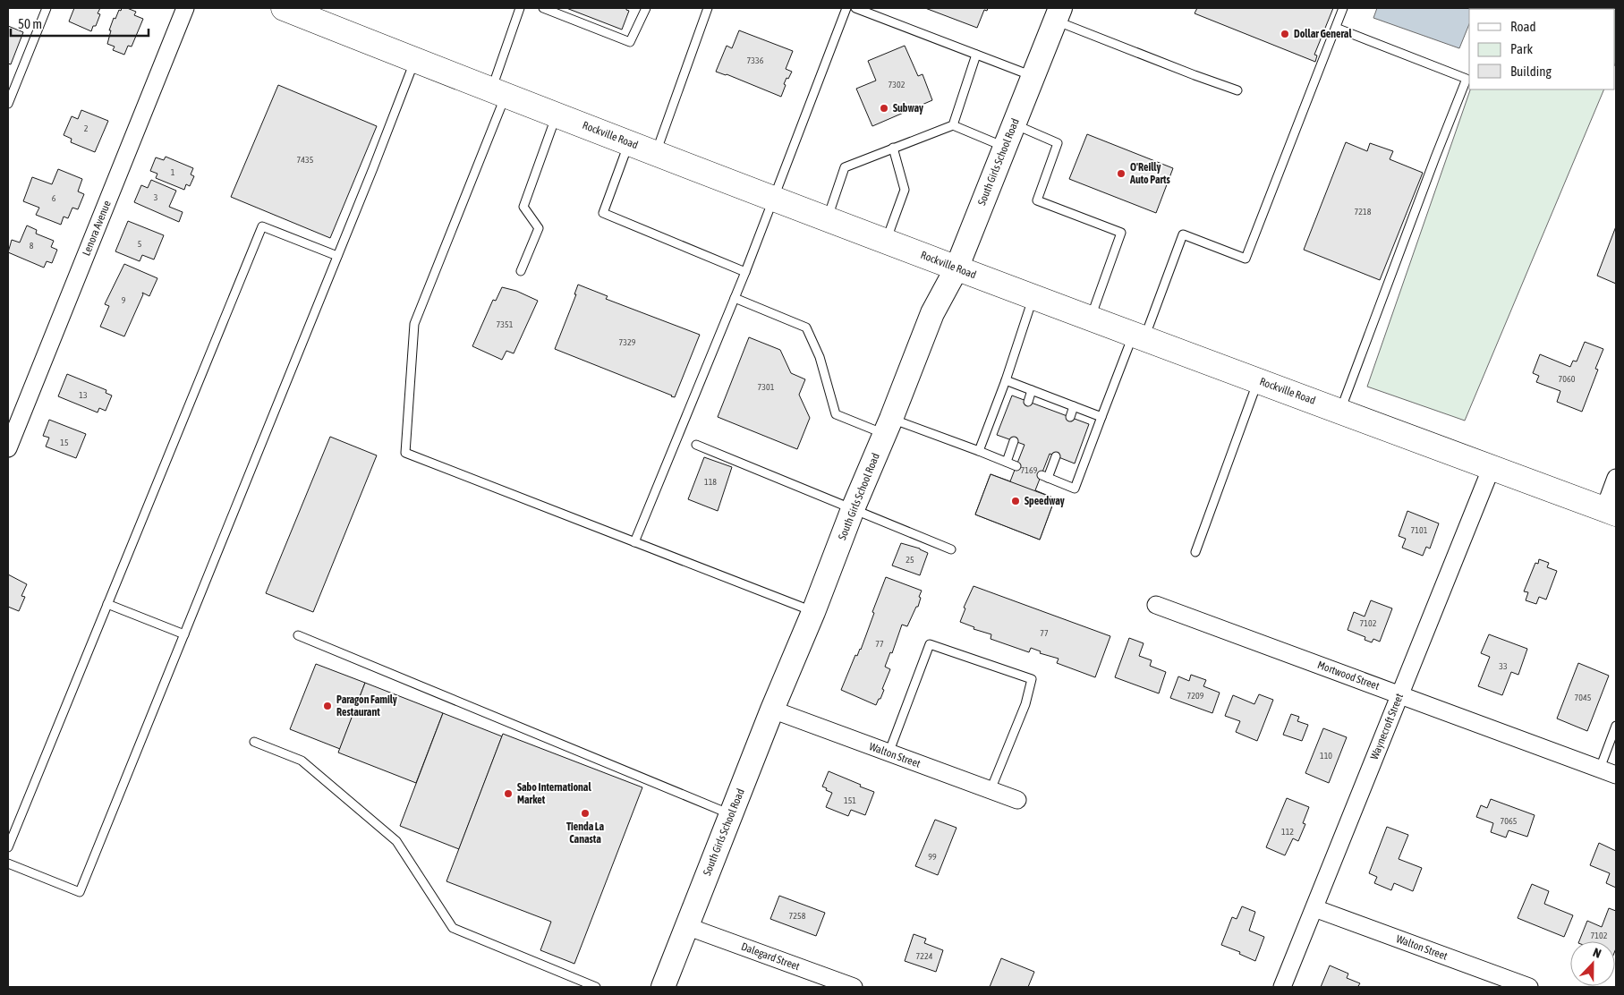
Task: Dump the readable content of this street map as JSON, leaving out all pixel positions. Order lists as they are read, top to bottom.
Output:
{
  "streets": {
    "main road": ["Rockville Road", "South Girls School Road"],
    "street": [
      "Lenora Avenue",
      "Mortwood Street",
      "Waynecroft Street",
      "Walton Street",
      "Dalegard Street"
    ]
  },
  "crossings": [
    ["Rockville Road", "South Girls School Road"],
    ["Rockville Road", "Waynecroft Street"],
    ["South Girls School Road", "Walton Street"],
    ["South Girls School Road", "Dalegard Street"],
    ["Mortwood Street", "Waynecroft Street"],
    ["Waynecroft Street", "Walton Street"]
  ],
  "places": [
    "Dollar General",
    "Subway",
    "O'Reilly Auto Parts",
    "Speedway",
    "Paragon Family Restaurant",
    "Sabo International Market",
    "Tienda La Canasta"
  ],
  "house_numbers": [
    "7336",
    "7302",
    "2",
    "7435",
    "1",
    "3",
    "6",
    "7218",
    "5",
    "8",
    "9",
    "7351",
    "7329",
    "7060",
    "7301",
    "13",
    "15",
    "7169",
    "118",
    "7101",
    "25",
    "7102",
    "77",
    "77",
    "33",
    "7209",
    "7045",
    "110",
    "151",
    "7065",
    "112",
    "99",
    "7258",
    "7102",
    "7224"
  ],
  "legend": ["Road", "Park", "Building"],
  "scale_bar": "50 m",
  "north": "top"
}
